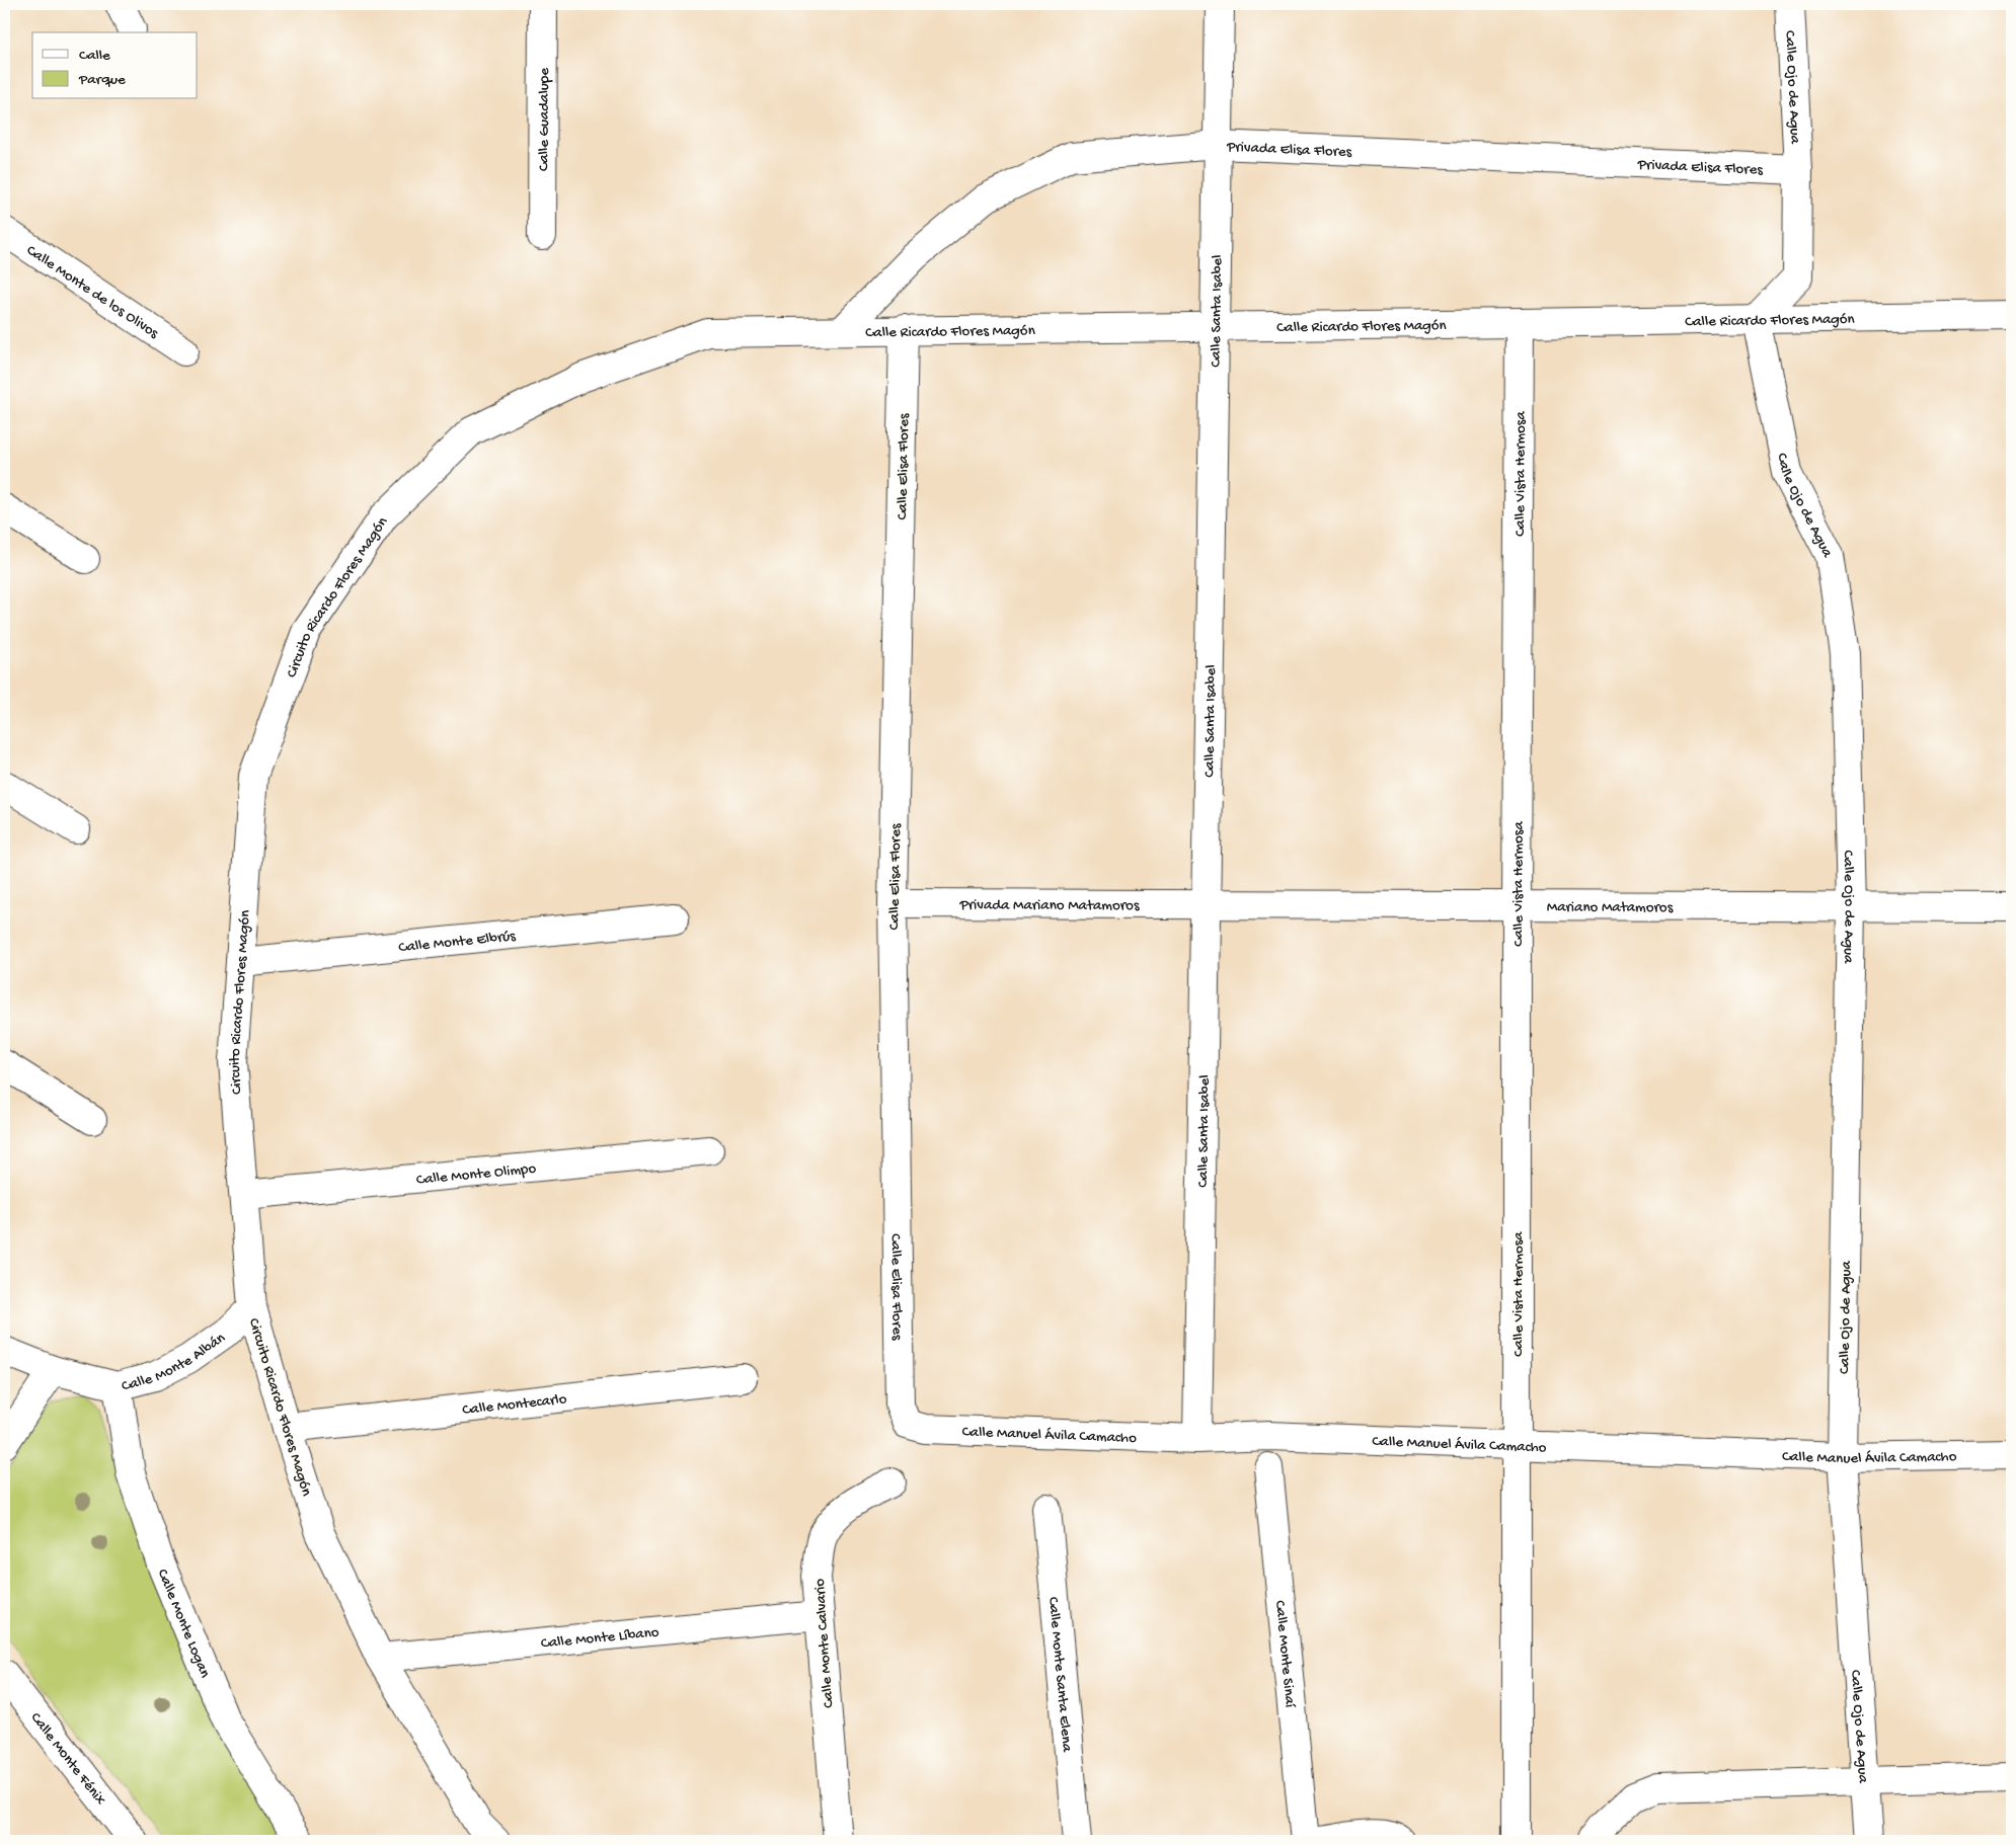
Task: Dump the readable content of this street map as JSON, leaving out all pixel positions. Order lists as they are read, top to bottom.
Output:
{
  "streets": {
    "street": [
      "Calle Ojo de Agua",
      "Calle Guadalupe",
      "Privada Elisa Flores",
      "Calle Monte de los Olivos",
      "Calle Santa Isabel",
      "Calle Ricardo Flores Magón",
      "Calle Elisa Flores",
      "Calle Vista Hermosa",
      "Circuito Ricardo Flores Magón",
      "Privada Mariano Matamoros",
      "Mariano Matamoros",
      "Calle Monte Elbrús",
      "Calle Monte Olimpo",
      "Calle Monte Albán",
      "Calle Montecarlo",
      "Calle Manuel Ávila Camacho",
      "Calle Monte Logan",
      "Calle Monte Líbano",
      "Calle Monte Calvario",
      "Calle Monte Sinaí",
      "Calle Monte Santa Elena",
      "Calle Monte Fénix"
    ]
  },
  "crossings": [
    ["Calle Ojo de Agua", "Privada Elisa Flores"],
    ["Calle Ojo de Agua", "Calle Ricardo Flores Magón"],
    ["Calle Ojo de Agua", "Mariano Matamoros"],
    ["Calle Ojo de Agua", "Calle Manuel Ávila Camacho"],
    ["Privada Elisa Flores", "Calle Santa Isabel"],
    ["Privada Elisa Flores", "Calle Ricardo Flores Magón"],
    ["Calle Santa Isabel", "Calle Ricardo Flores Magón"],
    ["Calle Santa Isabel", "Privada Mariano Matamoros"],
    ["Calle Santa Isabel", "Mariano Matamoros"],
    ["Calle Santa Isabel", "Calle Manuel Ávila Camacho"],
    ["Calle Ricardo Flores Magón", "Calle Elisa Flores"],
    ["Calle Ricardo Flores Magón", "Calle Vista Hermosa"],
    ["Calle Ricardo Flores Magón", "Circuito Ricardo Flores Magón"],
    ["Calle Elisa Flores", "Privada Mariano Matamoros"],
    ["Calle Elisa Flores", "Calle Manuel Ávila Camacho"],
    ["Calle Vista Hermosa", "Mariano Matamoros"],
    ["Calle Vista Hermosa", "Calle Manuel Ávila Camacho"],
    ["Circuito Ricardo Flores Magón", "Calle Monte Elbrús"],
    ["Circuito Ricardo Flores Magón", "Calle Monte Olimpo"],
    ["Circuito Ricardo Flores Magón", "Calle Monte Albán"],
    ["Circuito Ricardo Flores Magón", "Calle Montecarlo"],
    ["Circuito Ricardo Flores Magón", "Calle Monte Líbano"],
    ["Privada Mariano Matamoros", "Mariano Matamoros"],
    ["Calle Monte Albán", "Calle Monte Logan"],
    ["Calle Monte Líbano", "Calle Monte Calvario"]
  ],
  "legend": ["Calle", "Parque"]
}
